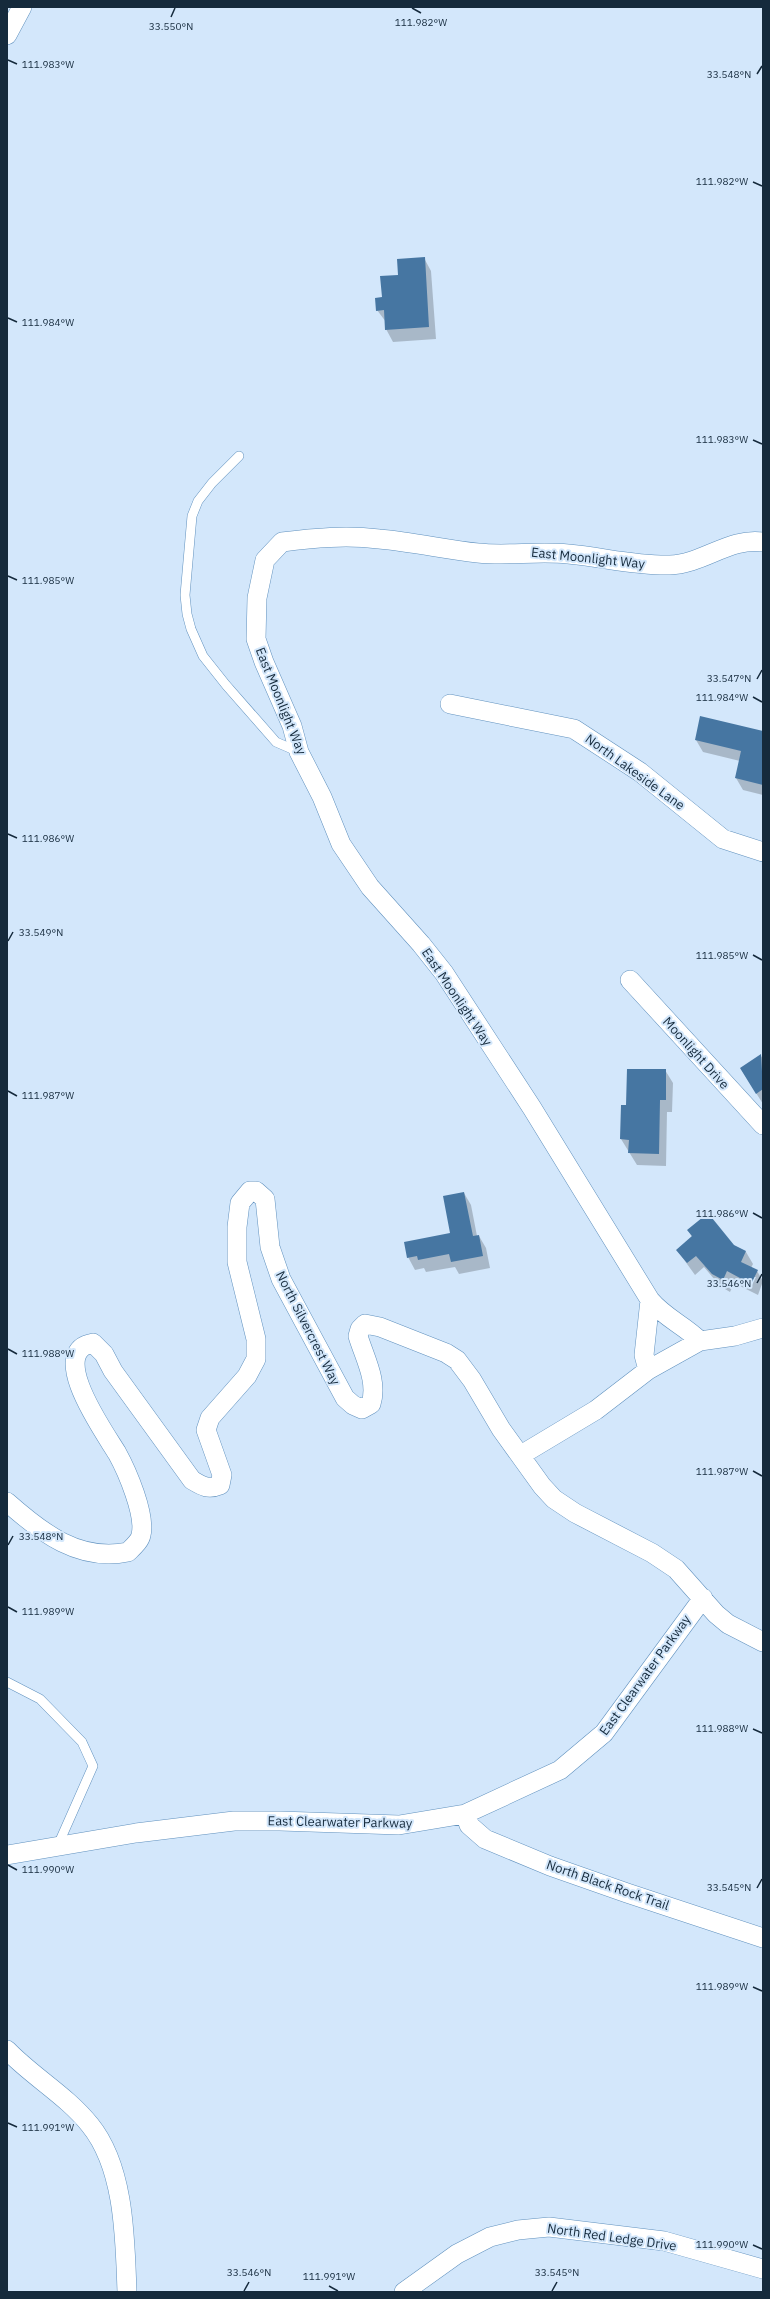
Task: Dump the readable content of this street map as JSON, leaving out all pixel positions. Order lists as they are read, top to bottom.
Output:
{
  "streets": {
    "street": [
      "East Moonlight Way",
      "North Lakeside Lane",
      "Moonlight Drive",
      "North Silvercrest Way",
      "East Clearwater Parkway",
      "North Black Rock Trail",
      "North Red Ledge Drive"
    ]
  },
  "crossings": [
    ["North Silvercrest Way", "East Clearwater Parkway"],
    ["East Clearwater Parkway", "North Black Rock Trail"]
  ],
  "coordinates": [
    "111.982°W",
    "33.550°N",
    "111.983°W",
    "33.548°N",
    "111.984°W",
    "111.985°W",
    "33.547°N",
    "111.986°W",
    "33.549°N",
    "111.987°W",
    "33.546°N",
    "111.988°W",
    "111.989°W",
    "111.990°W",
    "33.545°N",
    "111.991°W"
  ]
}
